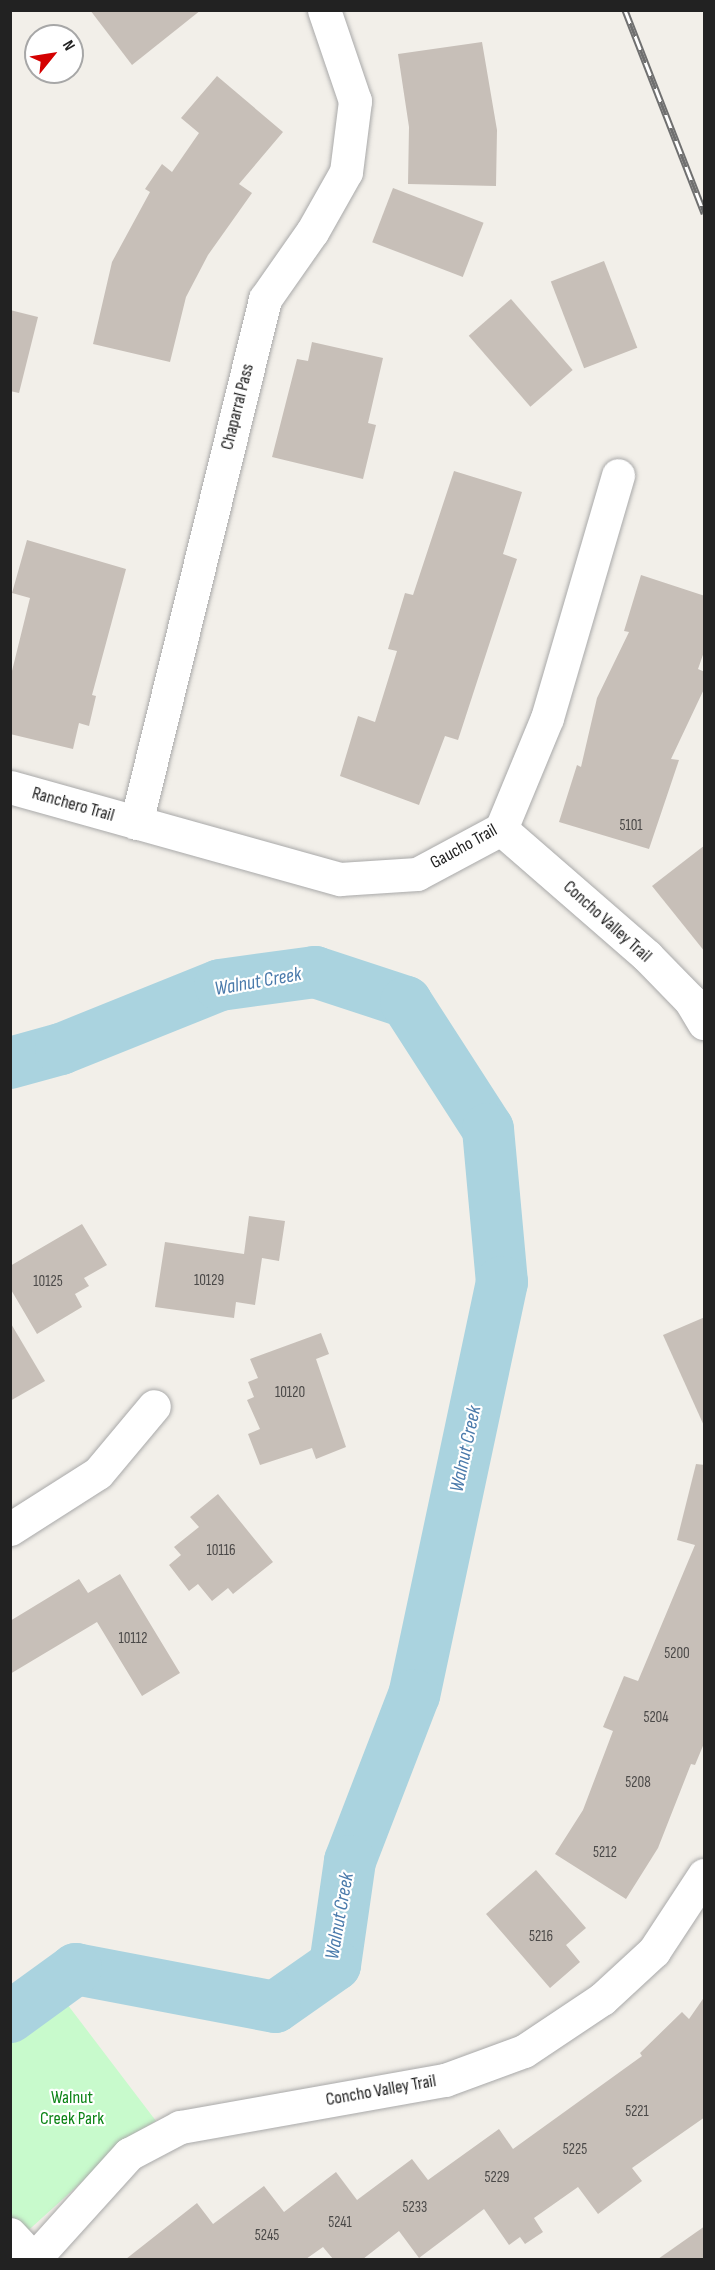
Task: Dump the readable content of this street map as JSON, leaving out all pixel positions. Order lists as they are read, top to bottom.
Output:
{
  "streets": {
    "street": [
      "Chaparral Pass",
      "Ranchero Trail",
      "Gaucho Trail",
      "Concho Valley Trail"
    ]
  },
  "crossings": [
    ["Chaparral Pass", "Ranchero Trail"],
    ["Chaparral Pass", "Gaucho Trail"],
    ["Ranchero Trail", "Gaucho Trail"],
    ["Gaucho Trail", "Concho Valley Trail"]
  ],
  "water": ["Walnut Creek"],
  "parks": ["Walnut Creek Park"],
  "house_numbers": [
    "5101",
    "10129",
    "10125",
    "10120",
    "10116",
    "10112",
    "5200",
    "5204",
    "5208",
    "5212",
    "5216",
    "5221",
    "5225",
    "5229",
    "5233",
    "5241",
    "5245"
  ],
  "north": "top right"
}
